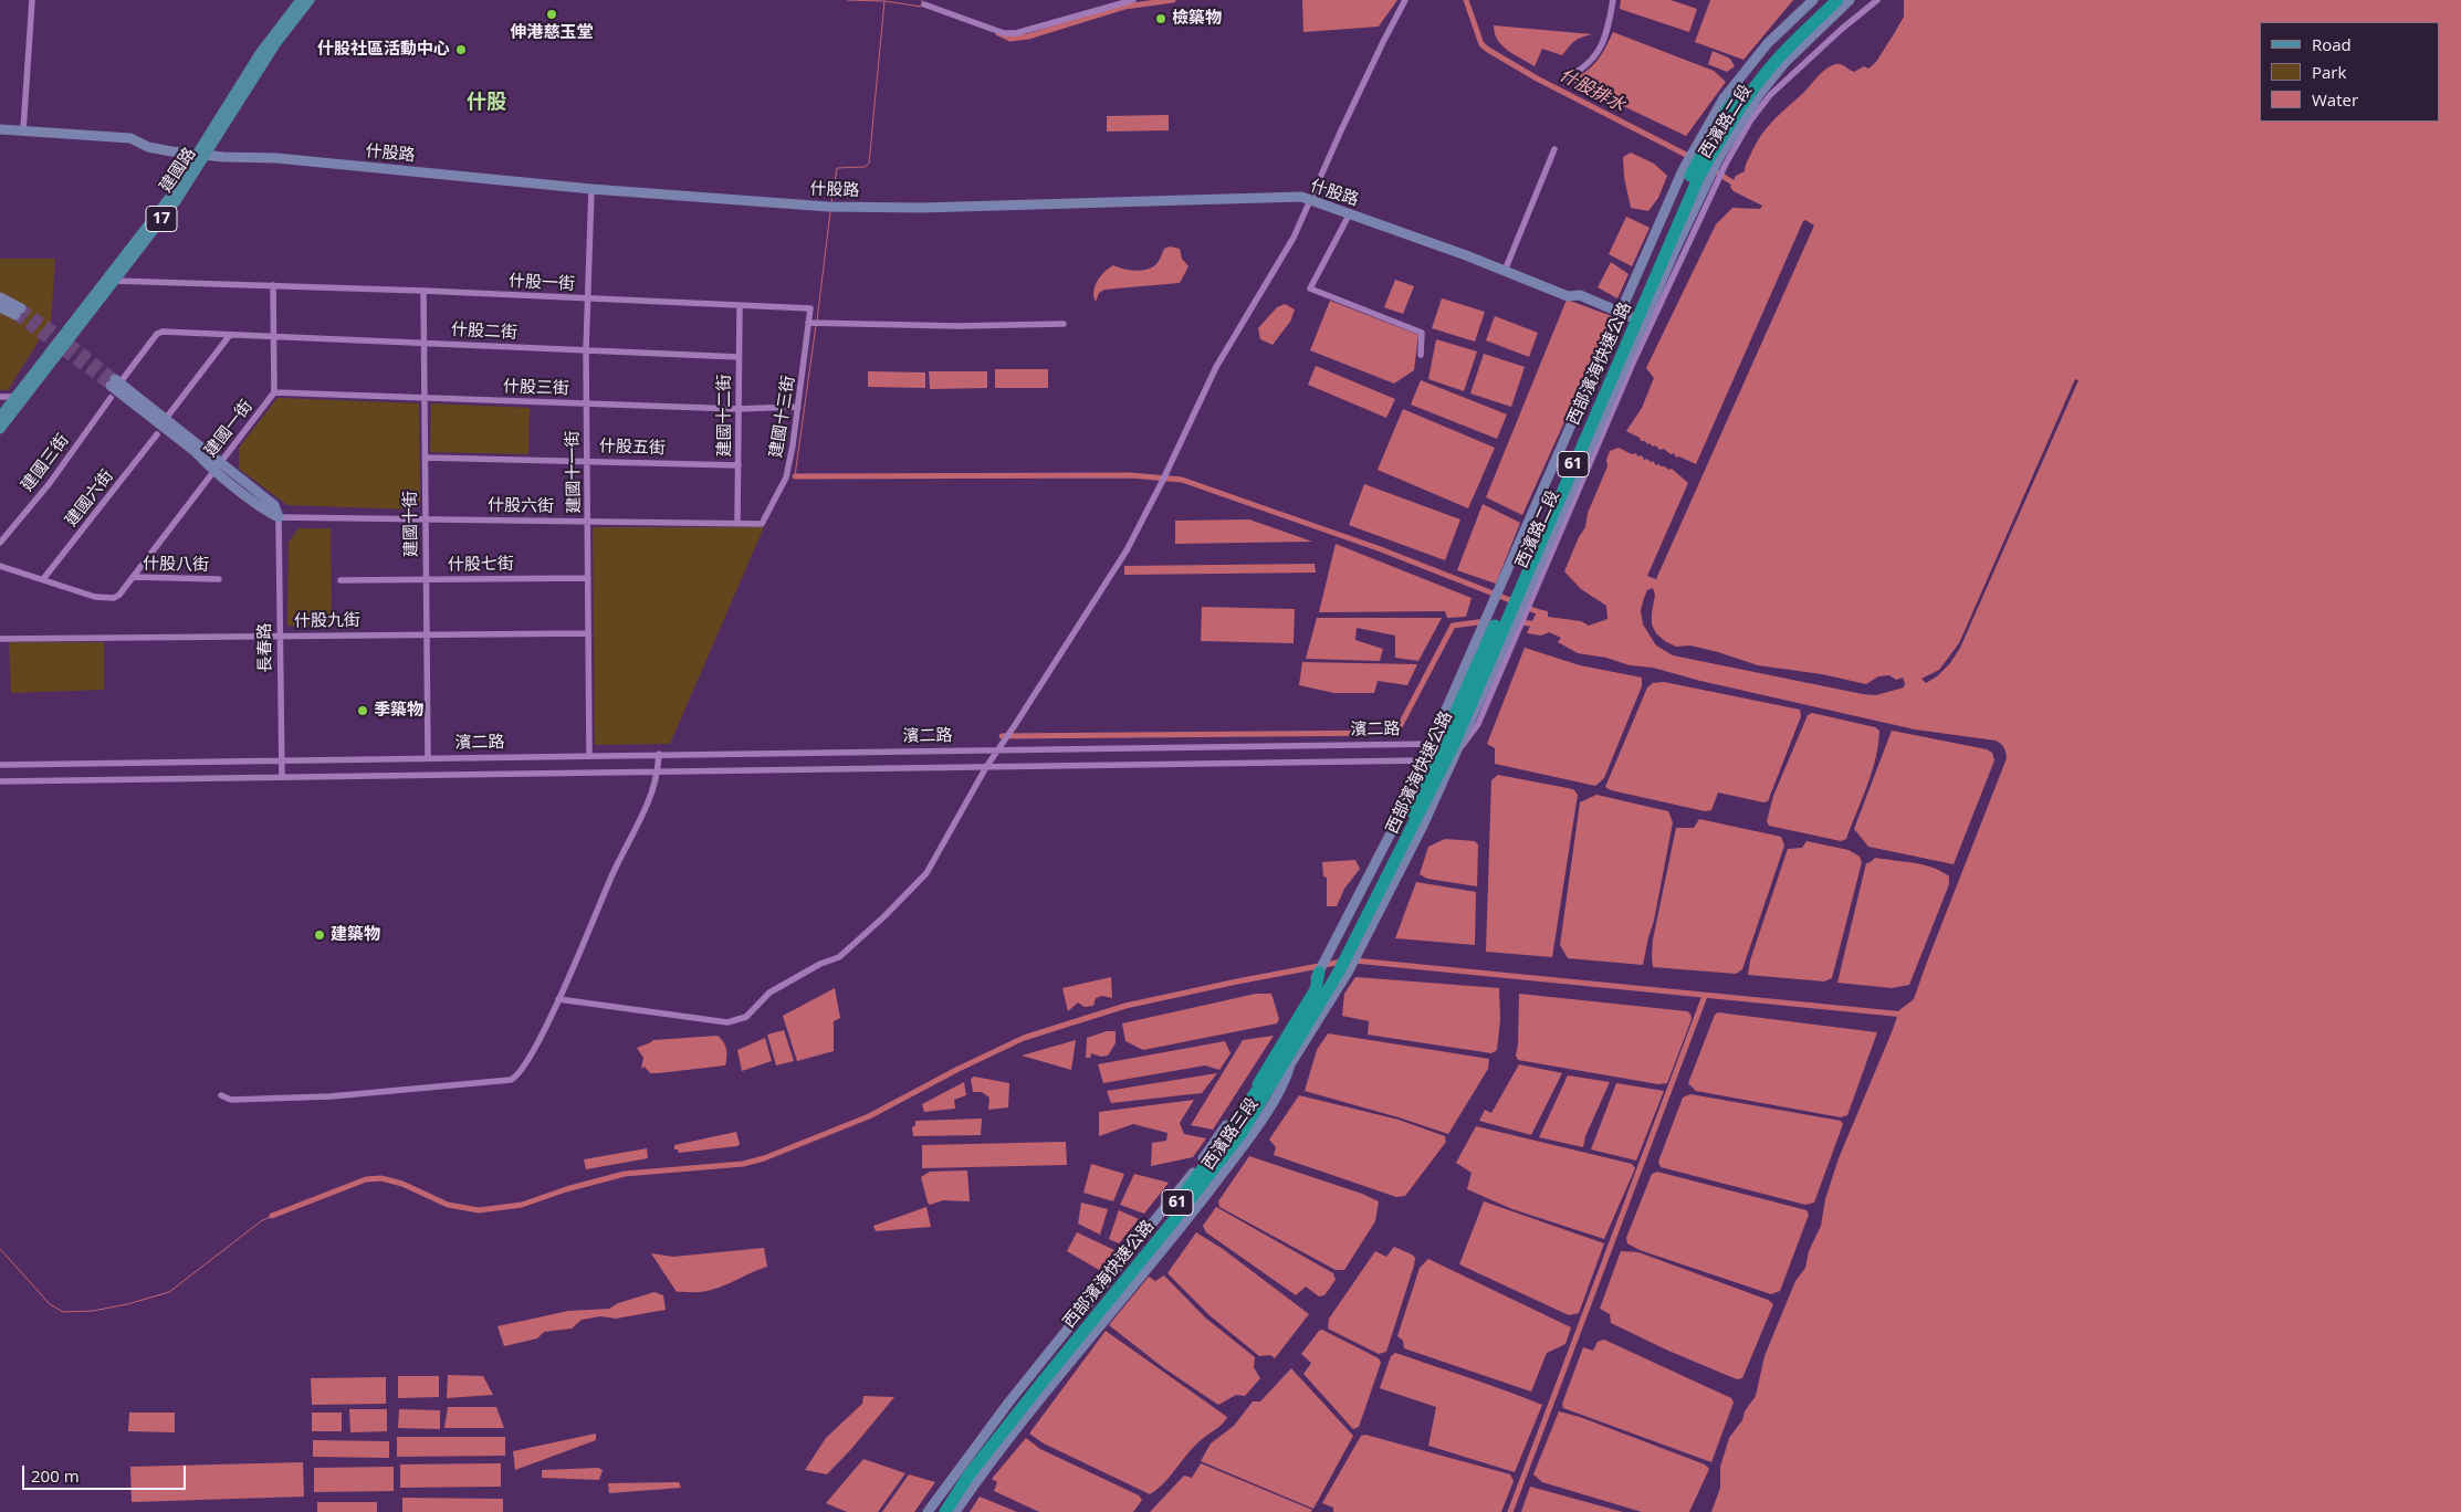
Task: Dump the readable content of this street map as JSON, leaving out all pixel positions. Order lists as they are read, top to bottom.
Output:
{
  "streets": {
    "highway": ["西部濱海快速公路", "61"],
    "main road": ["建國路", "17"],
    "street": [
      "西濱路二段",
      "什股路",
      "什股一街",
      "什股二街",
      "什股三街",
      "建國十二街",
      "建國十三街",
      "建國一街",
      "什股五街",
      "建國三街",
      "建國十一街",
      "建國六街",
      "什股六街",
      "建國十街",
      "什股八街",
      "什股七街",
      "什股九街",
      "長春路",
      "濱二路",
      "西濱路三段"
    ]
  },
  "crossings": [
    ["西濱路二段", "什股路"],
    ["西濱路二段", "西部濱海快速公路"],
    ["西濱路二段", "濱二路"],
    ["什股路", "建國路"],
    ["什股路", "西部濱海快速公路"],
    ["什股路", "建國十一街"],
    ["什股一街", "建國十二街"],
    ["什股一街", "建國十三街"],
    ["什股一街", "建國一街"],
    ["什股一街", "建國十一街"],
    ["什股一街", "建國十街"],
    ["什股二街", "建國十二街"],
    ["什股二街", "建國一街"],
    ["什股二街", "建國十一街"],
    ["什股二街", "建國十街"],
    ["西部濱海快速公路", "西濱路三段"],
    ["什股三街", "建國十二街"],
    ["什股三街", "建國十三街"],
    ["什股三街", "建國一街"],
    ["什股三街", "建國十一街"],
    ["什股三街", "建國十街"],
    ["建國十二街", "什股五街"],
    ["建國十二街", "什股六街"],
    ["建國十三街", "什股六街"],
    ["建國一街", "建國六街"],
    ["建國一街", "什股八街"],
    ["什股五街", "建國十一街"],
    ["什股五街", "建國十街"],
    ["建國十一街", "什股六街"],
    ["建國十一街", "什股七街"],
    ["建國十一街", "什股九街"],
    ["建國十一街", "濱二路"],
    ["什股六街", "建國十街"],
    ["什股六街", "長春路"],
    ["建國十街", "什股七街"],
    ["建國十街", "什股九街"],
    ["建國十街", "濱二路"],
    ["什股九街", "長春路"],
    ["長春路", "濱二路"]
  ],
  "districts": ["什股"],
  "water": ["什股排水"],
  "places": [
    "伸港慈玉堂",
    "檢築物",
    "什股社區活動中心",
    "季築物",
    "建築物"
  ],
  "legend": ["Road", "Park", "Water"],
  "scale_bar": "200 m"
}
